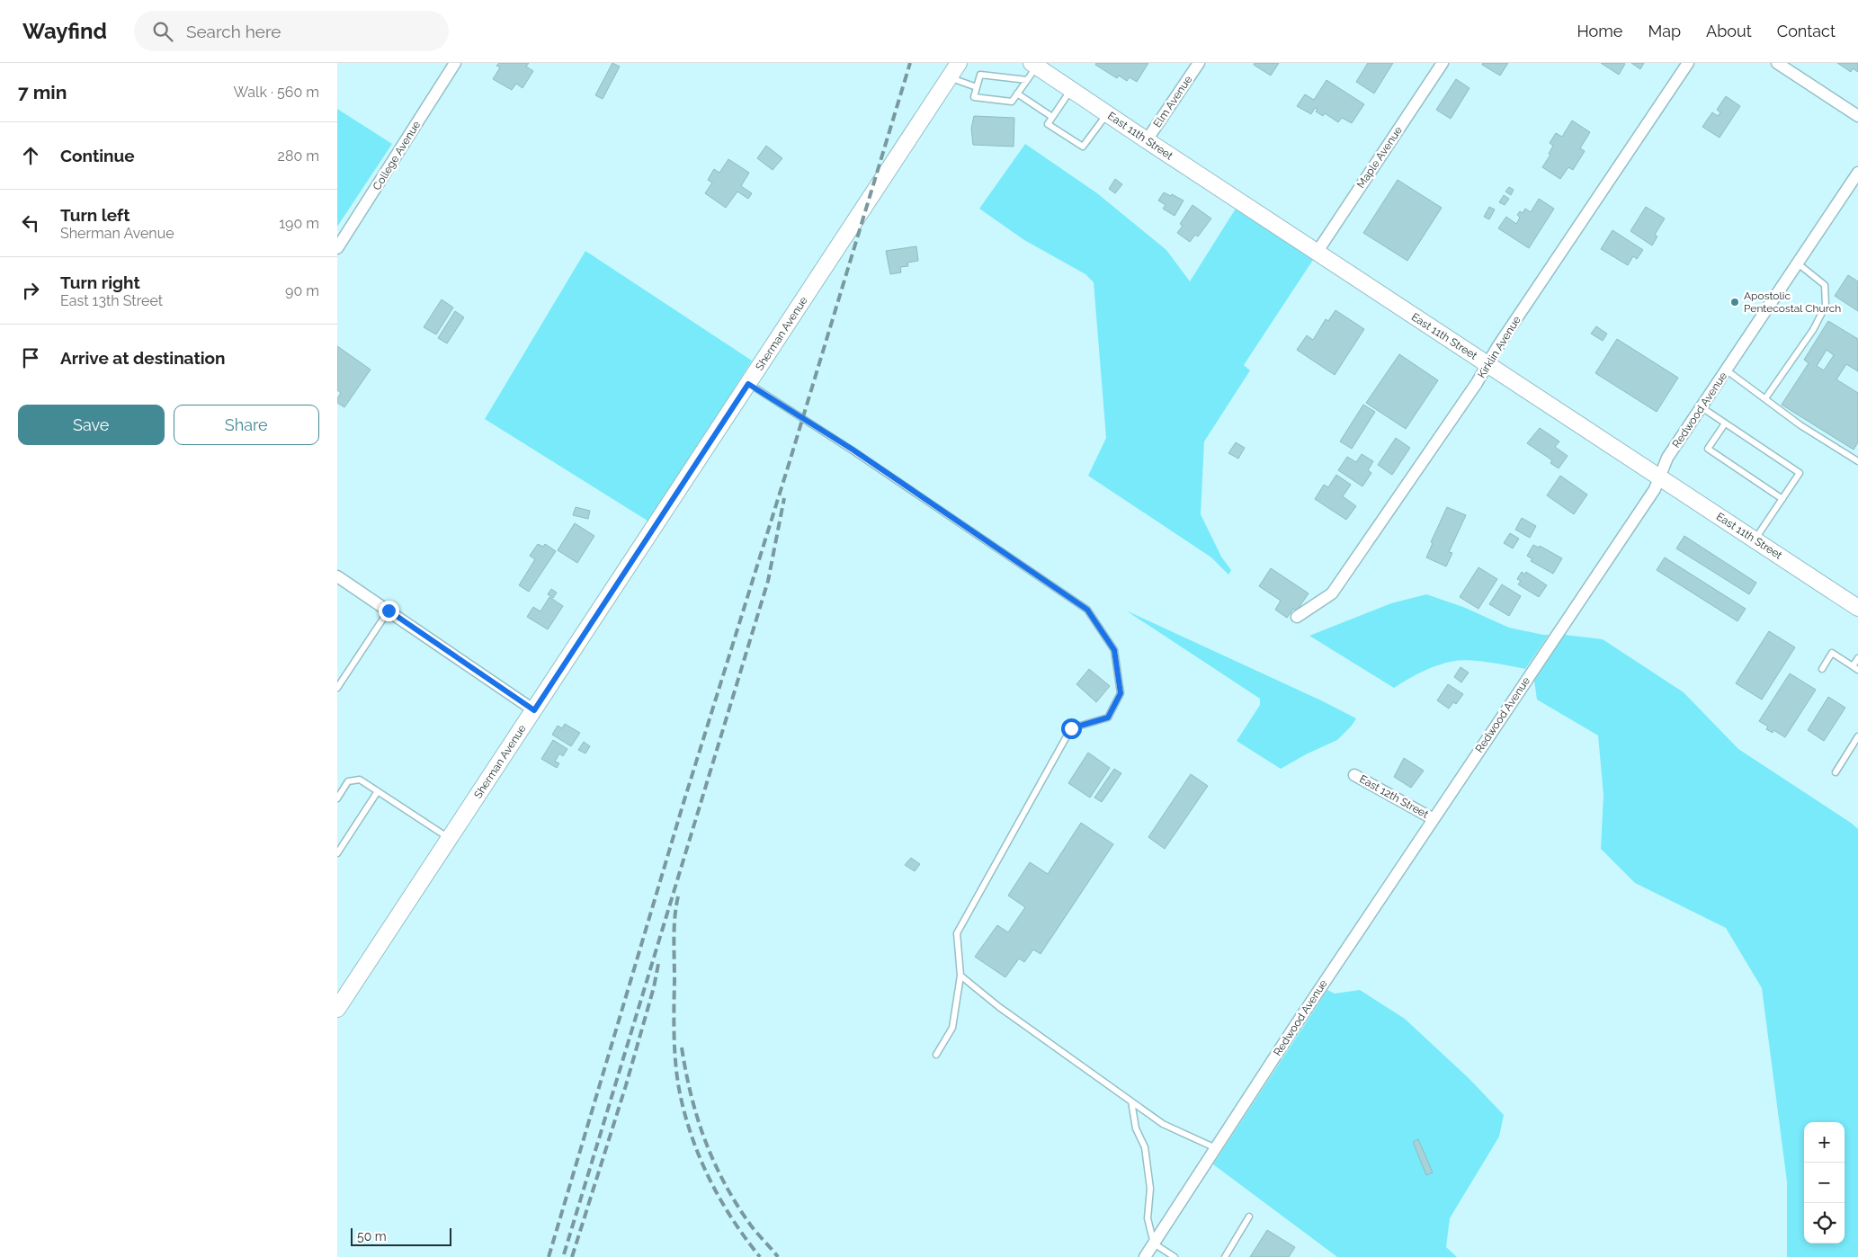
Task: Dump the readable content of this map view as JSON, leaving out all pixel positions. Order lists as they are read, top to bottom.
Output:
{
  "streets": {
    "street": [
      "Elm Avenue",
      "East 11th Street",
      "College Avenue",
      "Maple Avenue",
      "Sherman Avenue",
      "Kirklin Avenue",
      "Redwood Avenue",
      "East 12th Street"
    ]
  },
  "crossings": [
    ["Elm Avenue", "East 11th Street"],
    ["East 11th Street", "Maple Avenue"],
    ["East 11th Street", "Kirklin Avenue"],
    ["East 11th Street", "Redwood Avenue"],
    ["Redwood Avenue", "East 12th Street"]
  ],
  "places": ["Apostolic Pentecostal Church"],
  "scale_bar": "50 m",
  "page": {
    "header": "Wayfind",
    "search": "Search here",
    "nav": [
      "Home",
      "Map",
      "About",
      "Contact"
    ],
    "heading": ["7 min", "Walk · 560 m"],
    "list": [
      ["Continue", "280 m"],
      ["Turn left", "Sherman Avenue", "190 m"],
      ["Turn right", "East 13th Street", "90 m"],
      "Arrive at destination"
    ],
    "buttons": ["Save", "Share"],
    "map_buttons": ["+", "−"],
    "scale": "50 m"
  }
}
